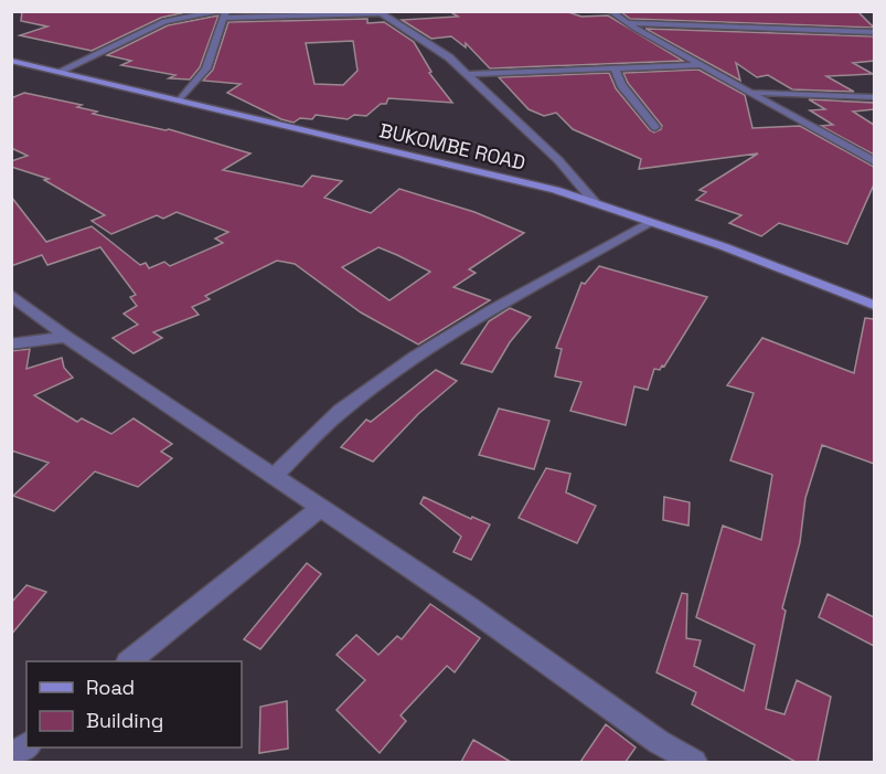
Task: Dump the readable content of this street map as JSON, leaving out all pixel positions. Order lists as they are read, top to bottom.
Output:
{
  "streets": {
    "main road": ["BUKOMBE ROAD"]
  },
  "legend": ["Road", "Building"]
}
